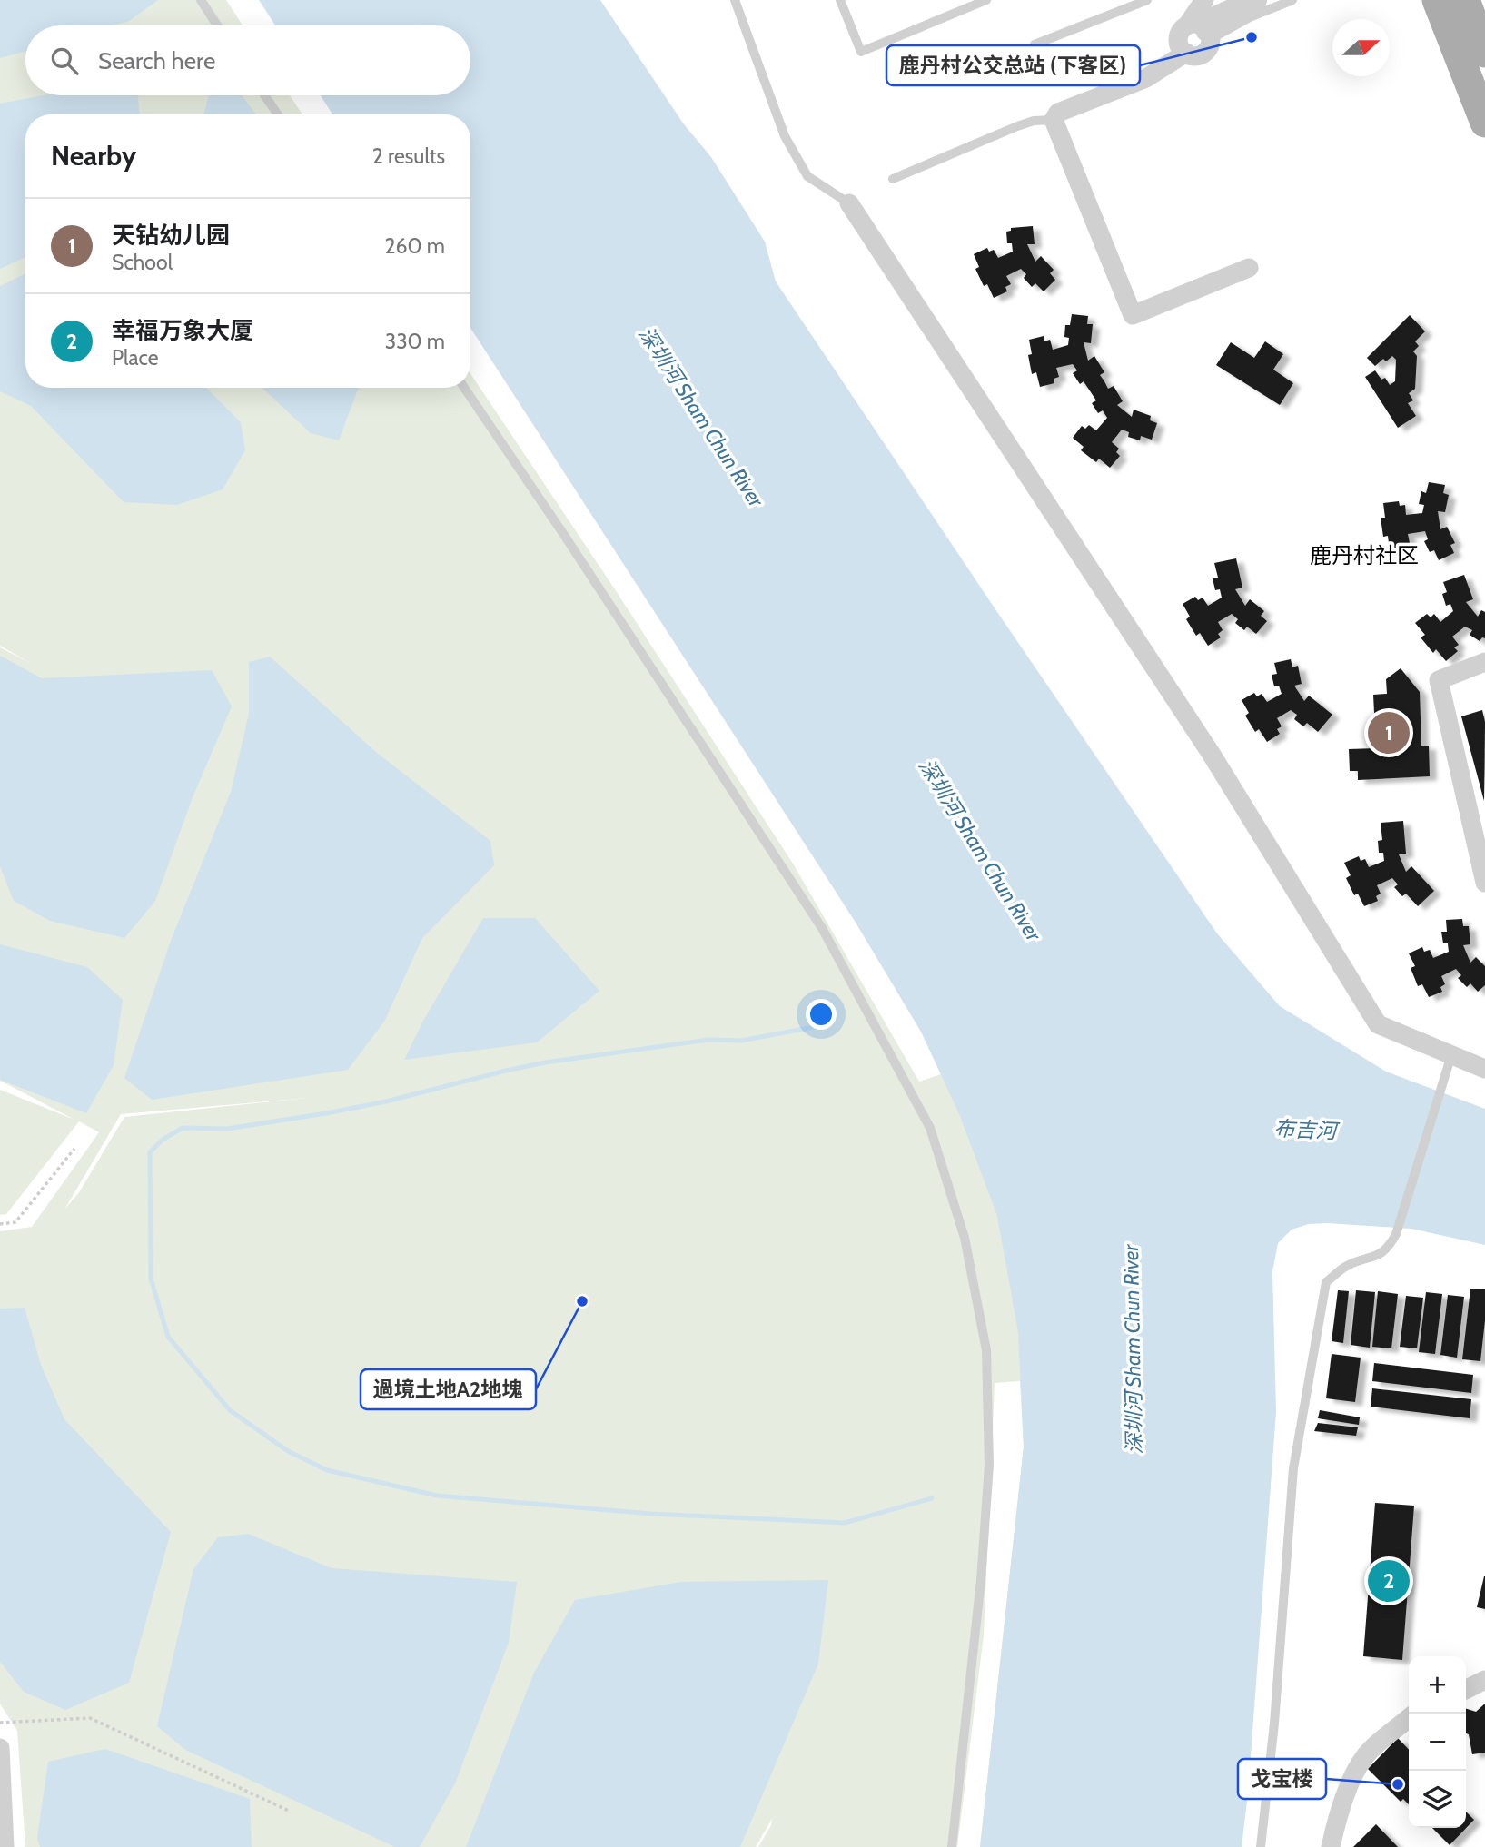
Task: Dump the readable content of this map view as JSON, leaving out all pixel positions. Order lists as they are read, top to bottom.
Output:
{
  "districts": ["鹿丹村社区"],
  "water": ["深圳河 Sham Chun River", "布吉河"],
  "places": ["鹿丹村公交总站 (下客区)", "過境土地A2地塊", "戈宝楼"],
  "north": "right",
  "page": {
    "search": "Search here",
    "heading": ["Nearby", "2 results"],
    "list": [
      {
        "mark": "1",
        "name": "天钻幼儿园",
        "note": "School",
        "value": "260 m"
      },
      {
        "mark": "2",
        "name": "幸福万象大厦",
        "note": "Place",
        "value": "330 m"
      }
    ],
    "pins": ["1", "2"],
    "map_buttons": ["+", "−"]
  }
}
